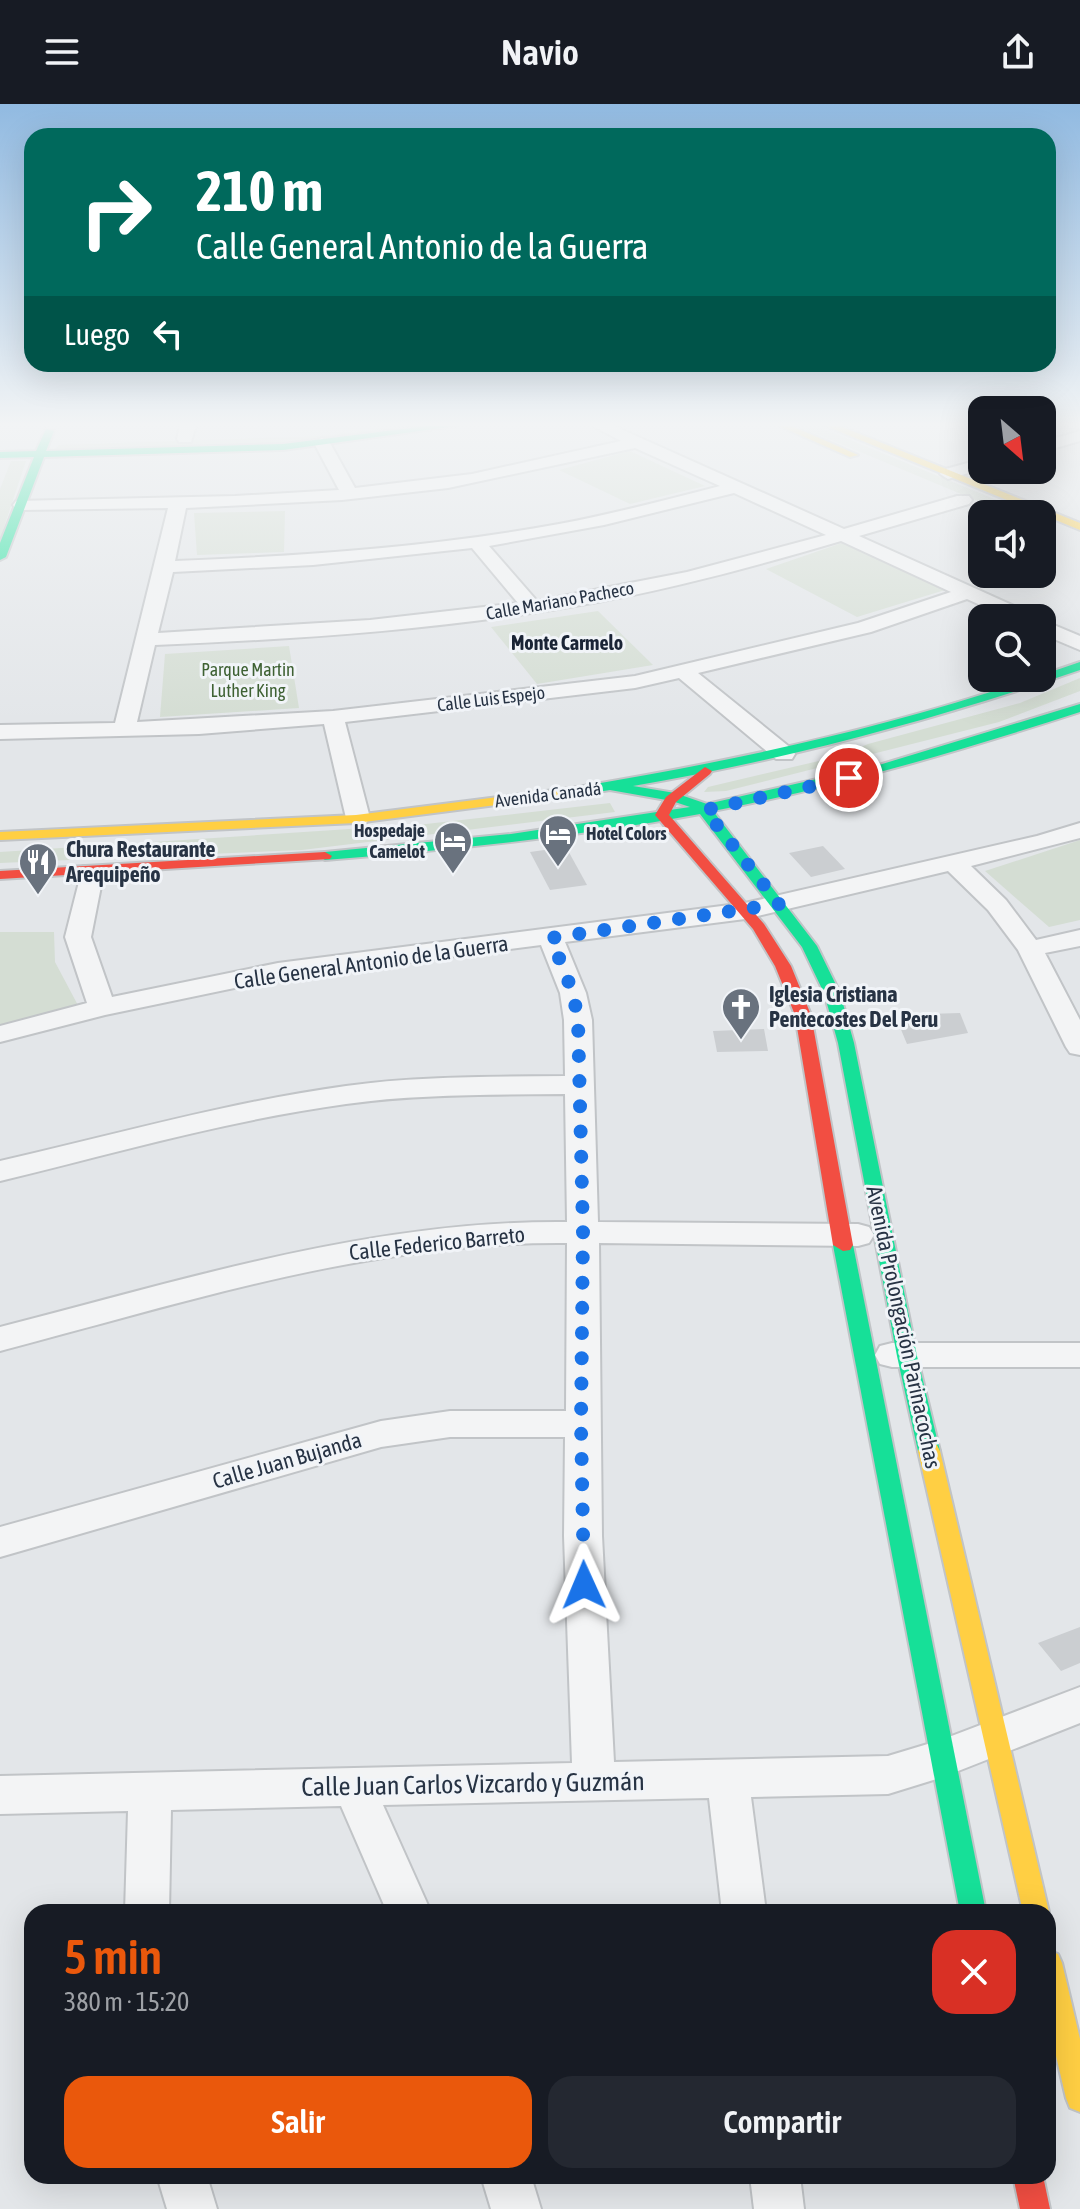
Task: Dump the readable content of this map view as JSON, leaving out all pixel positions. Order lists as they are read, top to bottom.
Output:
{
  "streets": {
    "main road": ["Avenida Canadá", "Avenida Prolongación Parinacochas"],
    "street": [
      "Calle Mariano Pacheco",
      "Calle Luis Espejo",
      "Calle General Antonio de la Guerra",
      "Calle Federico Barreto",
      "Calle Juan Bujanda",
      "Calle Juan Carlos Vizcardo y Guzmán"
    ]
  },
  "crossings": [
    ["Avenida Canadá", "Avenida Prolongación Parinacochas"],
    ["Calle General Antonio de la Guerra", "Avenida Prolongación Parinacochas"],
    ["Calle Federico Barreto", "Avenida Prolongación Parinacochas"],
    ["Avenida Prolongación Parinacochas", "Calle Juan Carlos Vizcardo y Guzmán"]
  ],
  "districts": ["Monte Carmelo"],
  "parks": ["Parque Martin Luther King"],
  "places": {
    "hotel": ["Hotel Colors", "Hospedaje Camelot"],
    "restaurant": ["Chura Restaurante Arequipeño"],
    "church": ["Iglesia Cristiana Pentecostes Del Peru"]
  },
  "north": "bottom right",
  "page": {
    "header": "Navio",
    "turn": ["210 m", "Calle General Antonio de la Guerra"],
    "then": "Luego",
    "heading": ["5 min", "380 m · 15:20"],
    "buttons": ["Salir", "Compartir"]
  }
}
